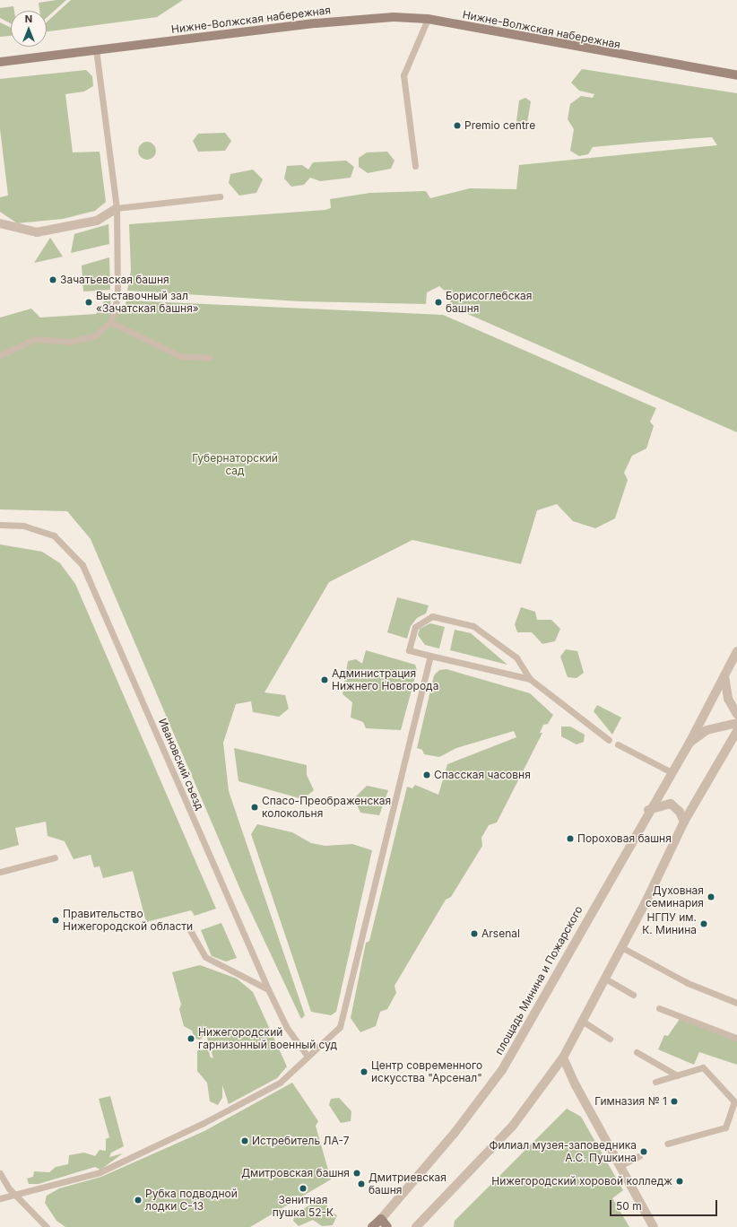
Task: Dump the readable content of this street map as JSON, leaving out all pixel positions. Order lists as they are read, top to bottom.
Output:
{
  "streets": {
    "main road": ["Нижне-Волжская набережная", "площадь Минина и Пожарского"],
    "lane": ["Ивановский съезд"]
  },
  "parks": ["Губернаторский сад"],
  "places": [
    "Premio centre",
    "Зачатьевская башня",
    "Выставочный зал «Зачатская башня»",
    "Борисоглебская башня",
    "Администрация Нижнего Новгорода",
    "Спасская часовня",
    "Спасо-Преображенская колокольня",
    "Пороховая башня",
    "Духовная семинария",
    "Правительство Нижегородской области",
    "НГПУ им. К. Минина",
    "Arsenal",
    "Нижегородский гарнизонный военный суд",
    "Центр современного искусства \"Арсенал\"",
    "Гимназия № 1",
    "Истребитель ЛА-7",
    "Филиал музея-заповедника А.С. Пушкина",
    "Дмитровская башня",
    "Нижегородский хоровой колледж",
    "Дмитриевская башня",
    "Зенитная пушка 52-К",
    "Рубка подводной лодки С-13"
  ],
  "scale_bar": "50 m",
  "north": "top"
}
